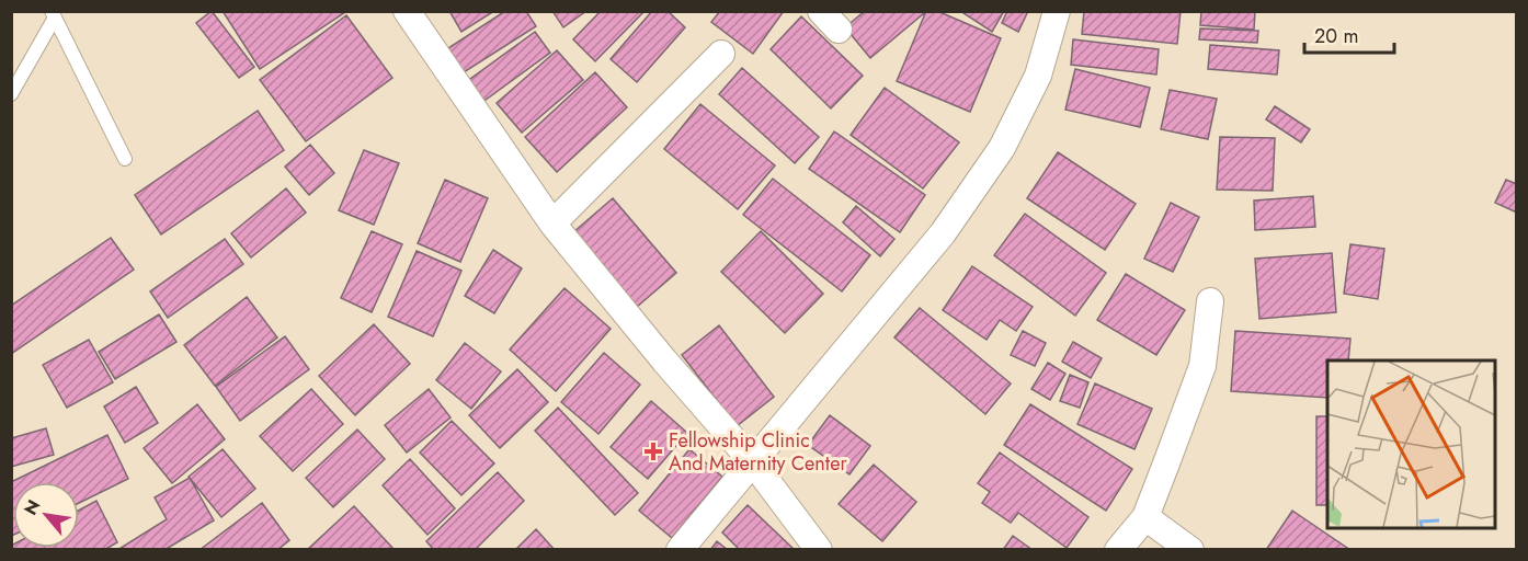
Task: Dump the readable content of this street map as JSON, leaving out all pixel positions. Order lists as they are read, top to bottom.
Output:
{
  "places": {
    "health": ["Fellowship Clinic And Maternity Center"]
  },
  "scale_bar": "20 m",
  "north": "top left"
}
